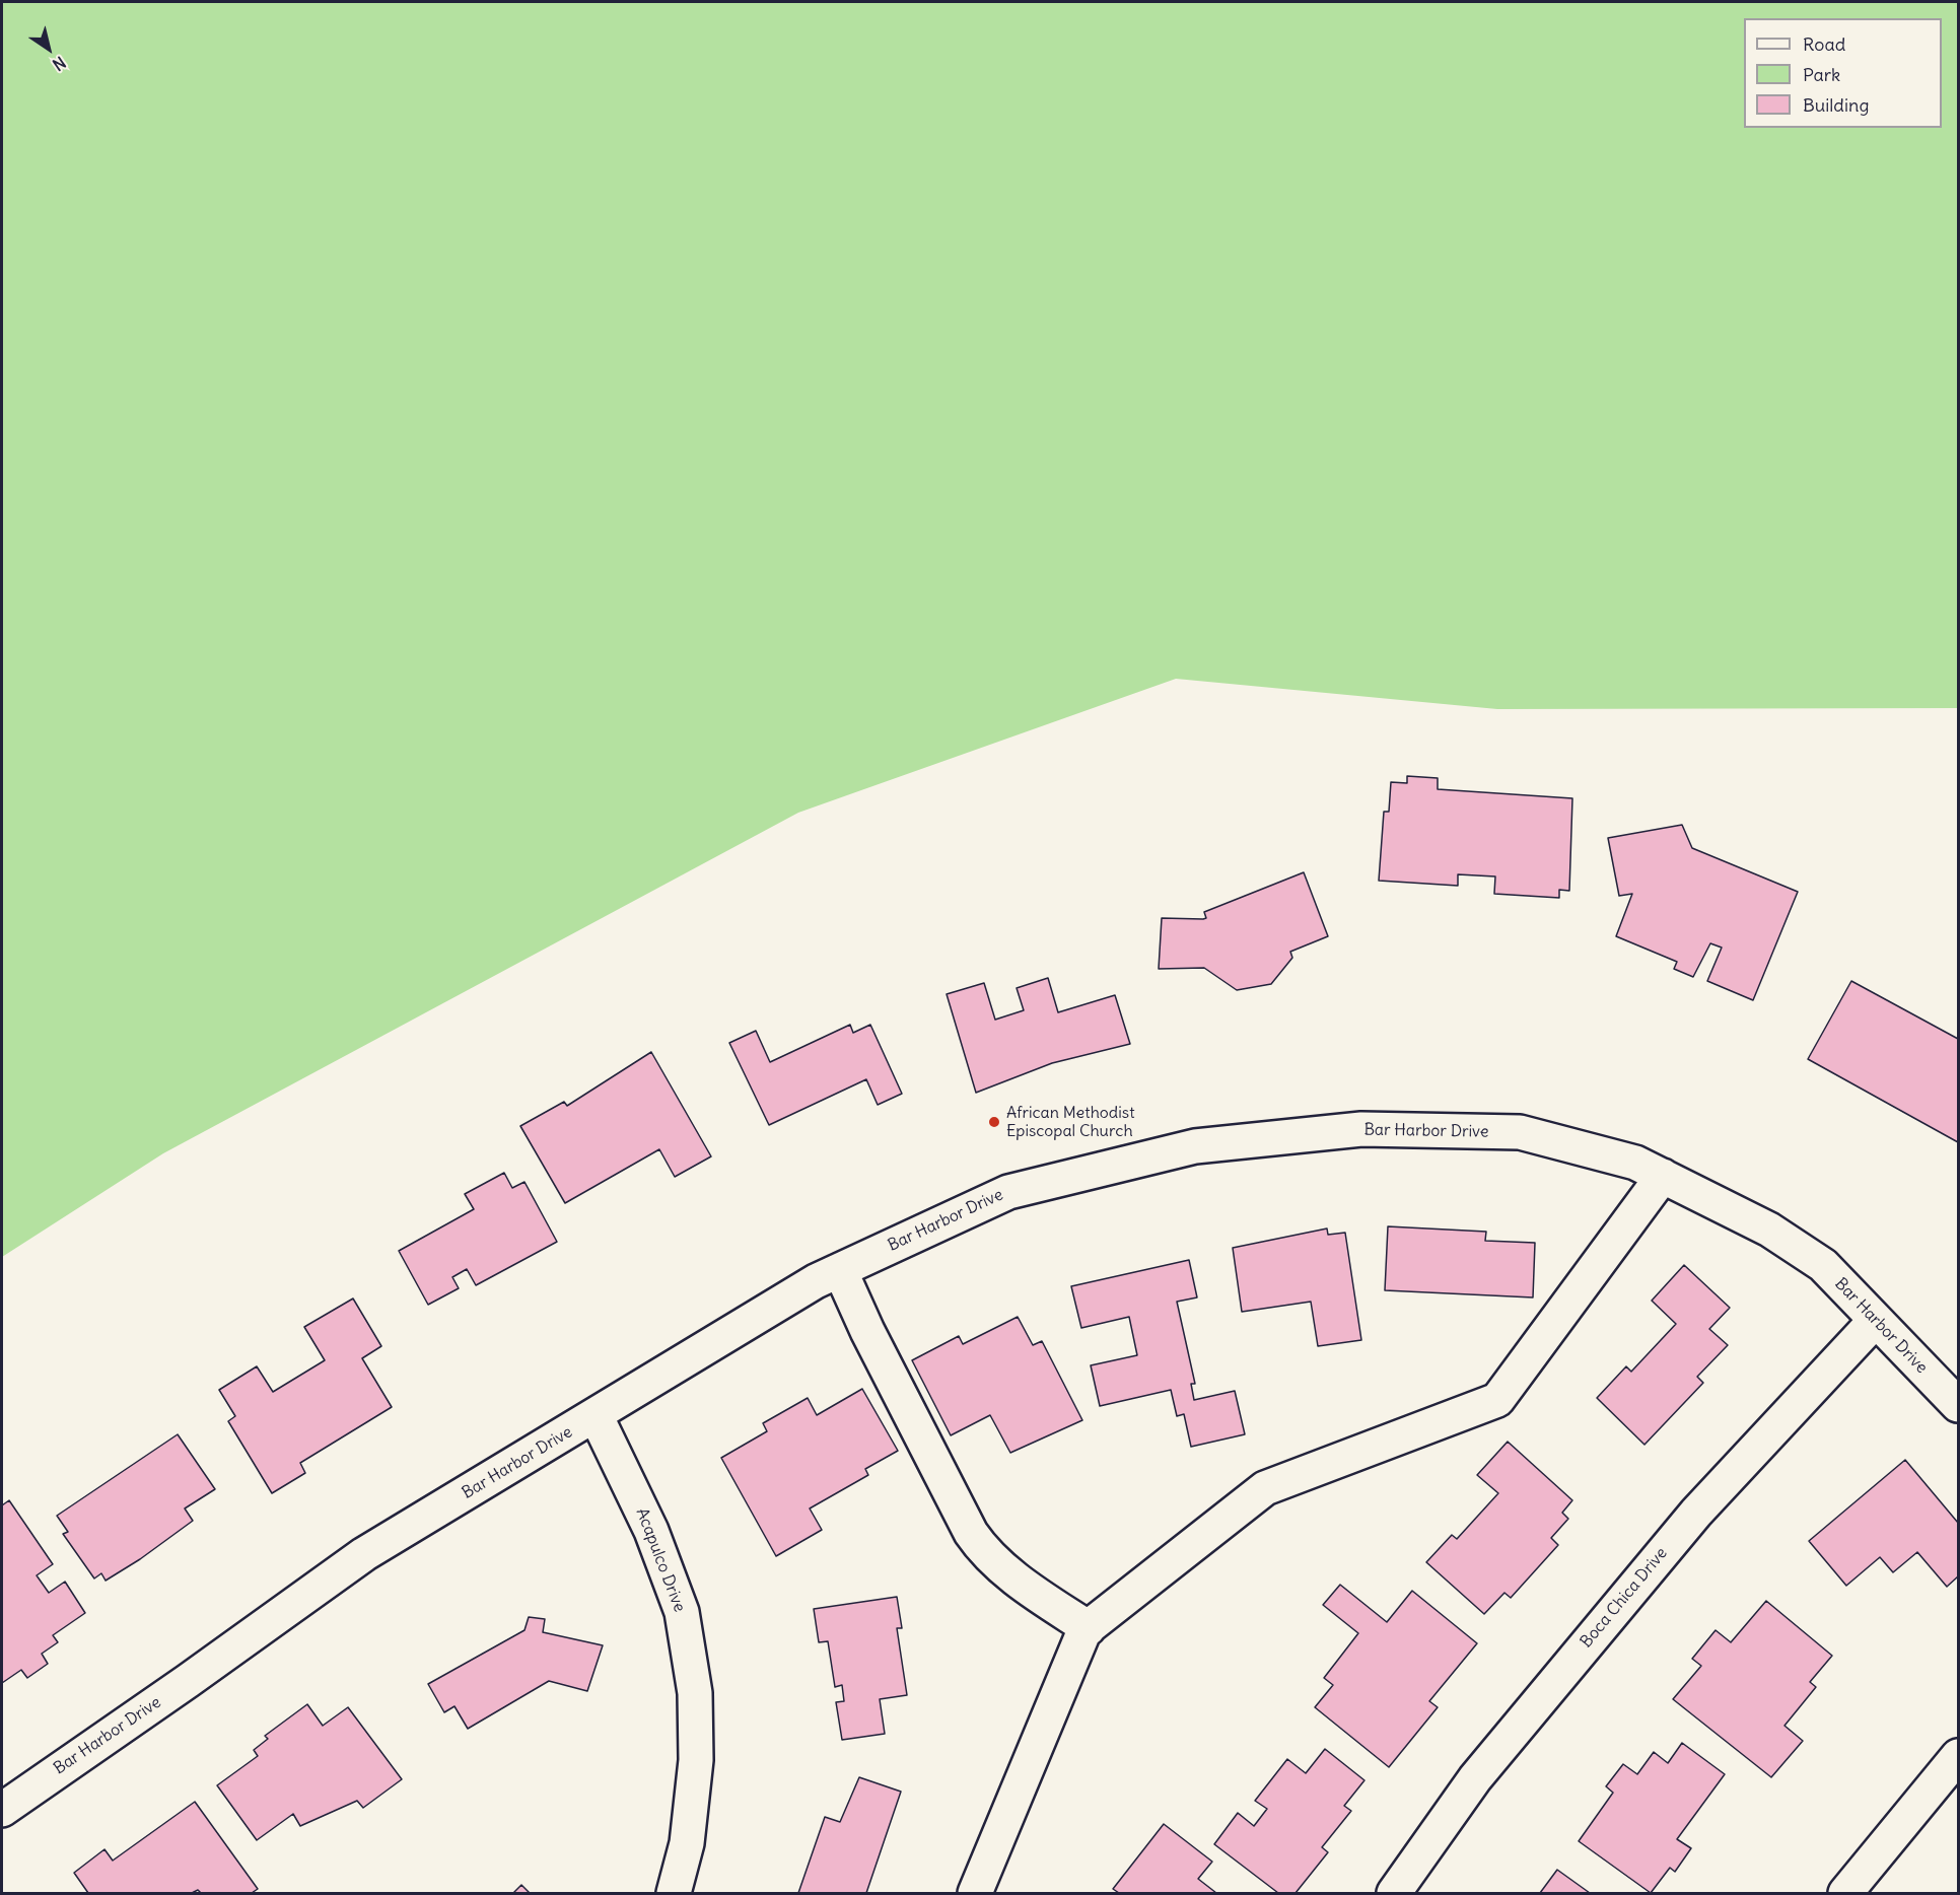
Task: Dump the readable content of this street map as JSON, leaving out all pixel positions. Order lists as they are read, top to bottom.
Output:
{
  "streets": {
    "street": ["Bar Harbor Drive", "Acapulco Drive", "Boca Chica Drive"]
  },
  "crossings": [
    ["Bar Harbor Drive", "Acapulco Drive"],
    ["Bar Harbor Drive", "Boca Chica Drive"]
  ],
  "places": ["African Methodist Episcopal Church"],
  "legend": ["Road", "Park", "Building"],
  "north": "bottom right"
}
